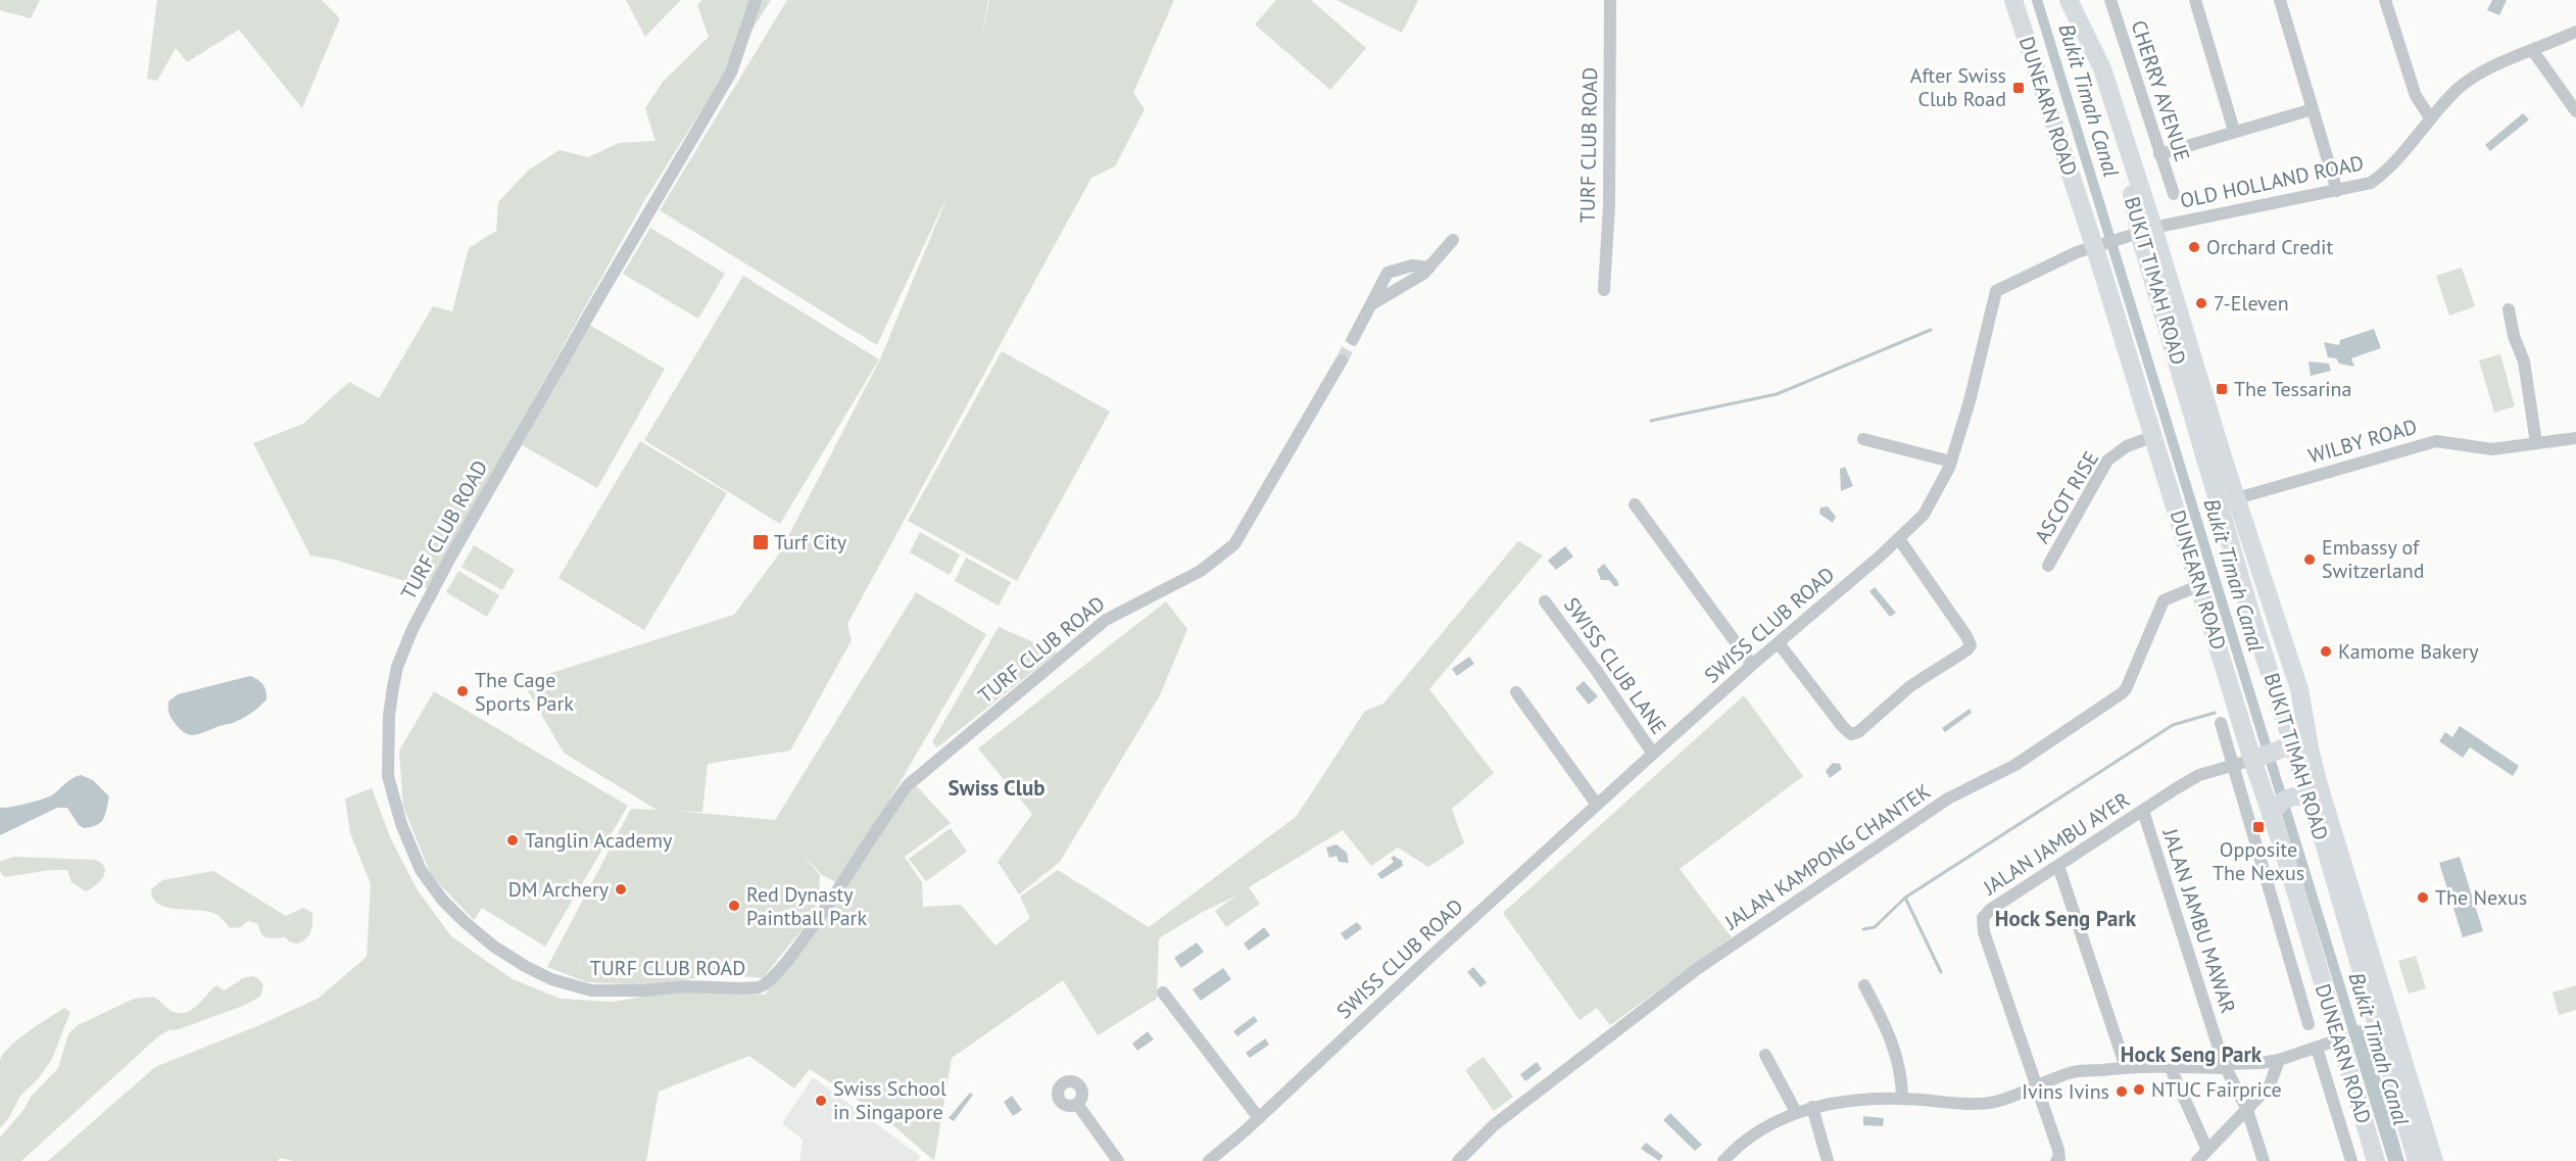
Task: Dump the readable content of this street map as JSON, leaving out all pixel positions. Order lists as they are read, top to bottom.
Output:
{
  "streets": {
    "highway": ["DUNEARN ROAD", "BUKIT TIMAH ROAD"],
    "street": [
      "CHERRY AVENUE",
      "TURF CLUB ROAD",
      "OLD HOLLAND ROAD",
      "WILBY ROAD",
      "ASCOT RISE",
      "SWISS CLUB ROAD",
      "SWISS CLUB LANE",
      "JALAN JAMBU AYER",
      "JALAN KAMPONG CHANTEK",
      "JALAN JAMBU MAWAR"
    ]
  },
  "crossings": [
    ["DUNEARN ROAD", "OLD HOLLAND ROAD"],
    ["DUNEARN ROAD", "ASCOT RISE"],
    ["DUNEARN ROAD", "SWISS CLUB ROAD"],
    ["DUNEARN ROAD", "JALAN JAMBU AYER"],
    ["DUNEARN ROAD", "JALAN KAMPONG CHANTEK"],
    ["OLD HOLLAND ROAD", "BUKIT TIMAH ROAD"],
    ["OLD HOLLAND ROAD", "SWISS CLUB ROAD"],
    ["SWISS CLUB ROAD", "SWISS CLUB LANE"],
    ["JALAN JAMBU AYER", "JALAN JAMBU MAWAR"]
  ],
  "districts": ["Swiss Club", "Hock Seng Park", "Hock Seng Park"],
  "water": ["Bukit Timah Canal"],
  "places": {
    "transit": [
      "After Swiss Club Road",
      "The Tessarina",
      "Turf City",
      "Opposite The Nexus"
    ],
    "other": [
      "Orchard Credit",
      "7-Eleven",
      "Embassy of Switzerland",
      "Kamome Bakery",
      "The Cage Sports Park",
      "Tanglin Academy",
      "DM Archery",
      "The Nexus",
      "Red Dynasty Paintball Park",
      "NTUC Fairprice",
      "Ivins Ivins",
      "Swiss School in Singapore"
    ]
  }
}
